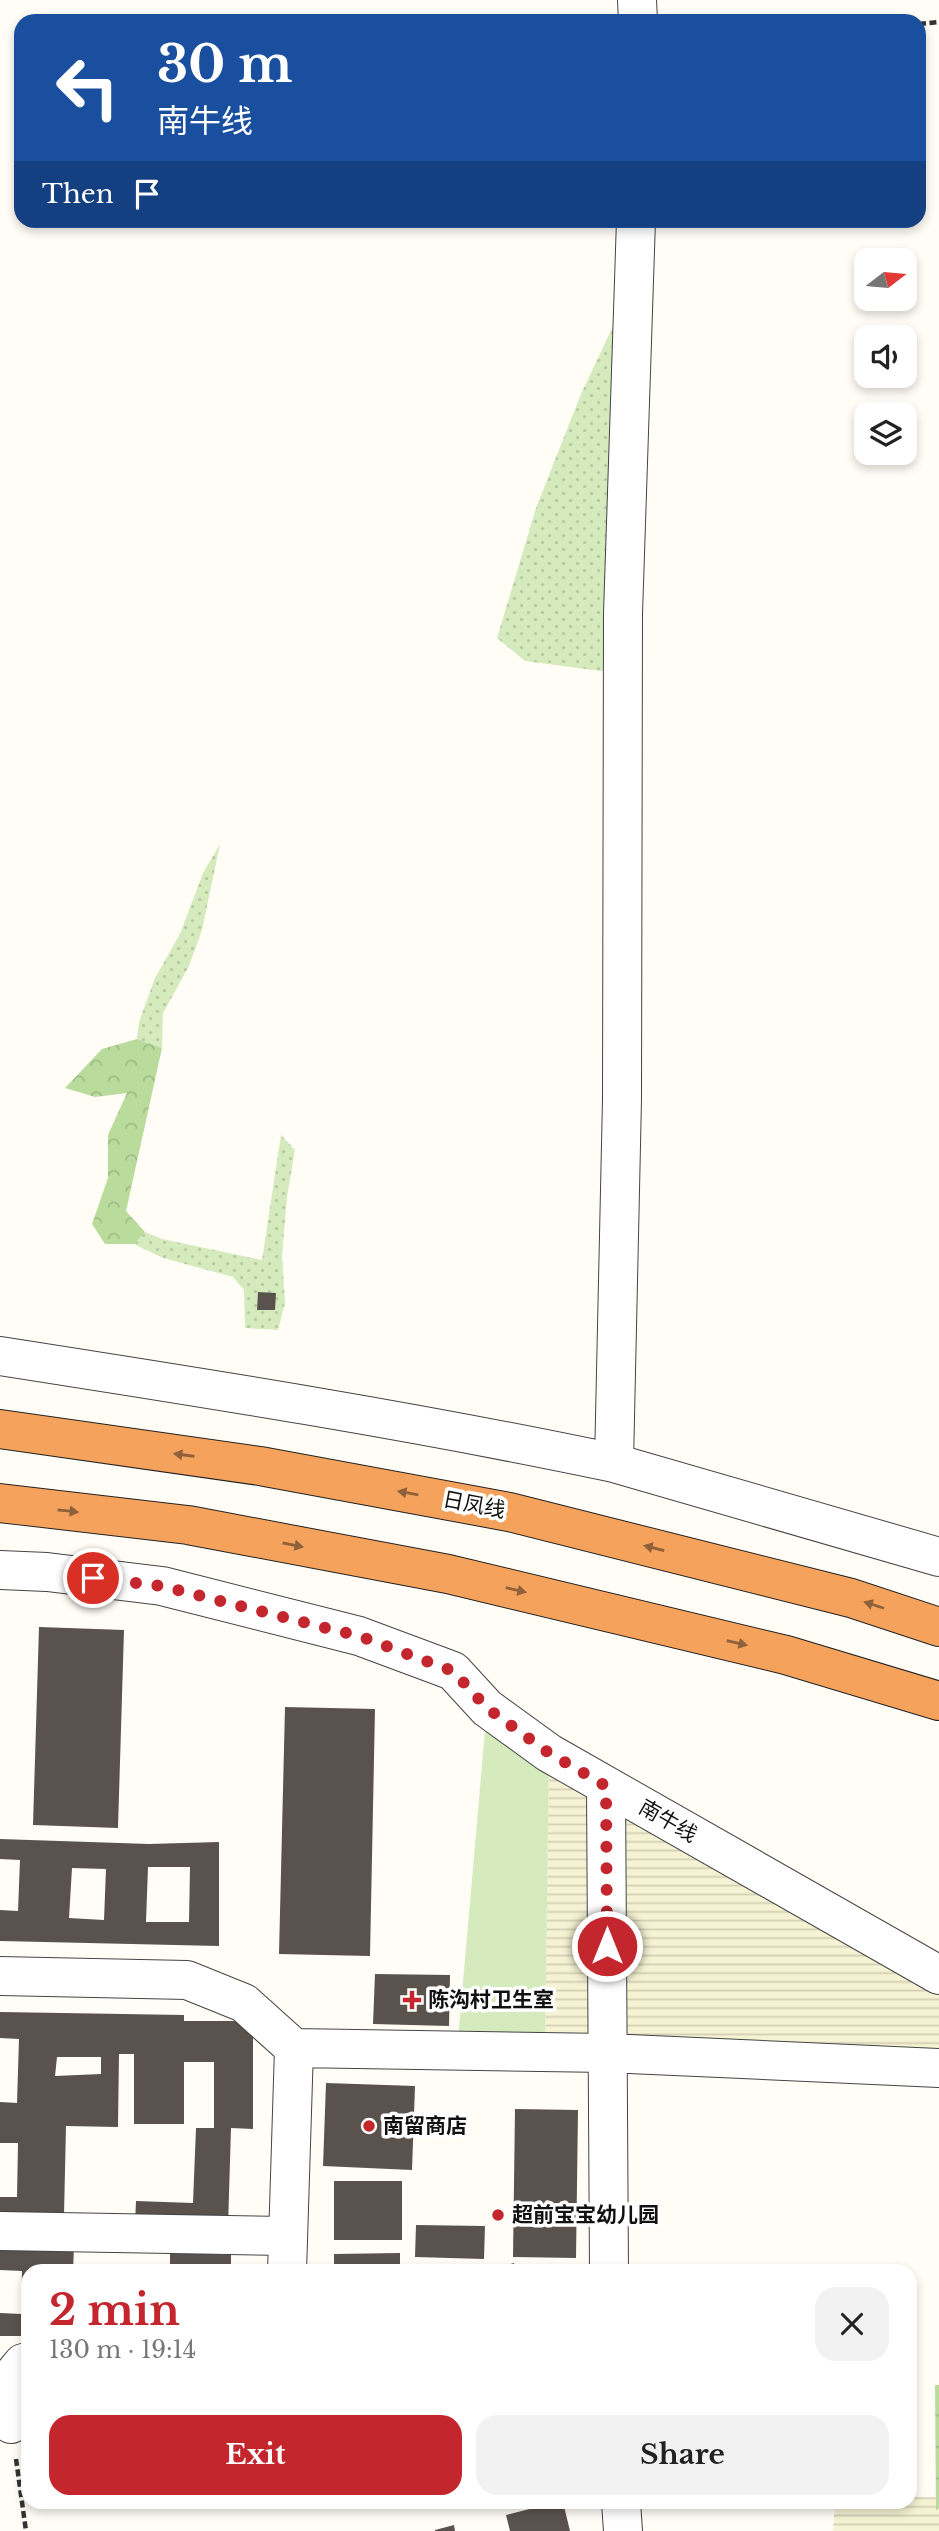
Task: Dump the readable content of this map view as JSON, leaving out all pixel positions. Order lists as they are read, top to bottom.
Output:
{
  "streets": {
    "highway": ["日凤线"],
    "street": ["南牛线"]
  },
  "places": {
    "health": ["陈沟村卫生室"],
    "other": ["南留商店", "超前宝宝幼儿园"]
  },
  "north": "right",
  "page": {
    "turn": ["30 m", "南牛线"],
    "then": "Then",
    "heading": ["2 min", "130 m · 19:14"],
    "buttons": ["Exit", "Share"]
  }
}
